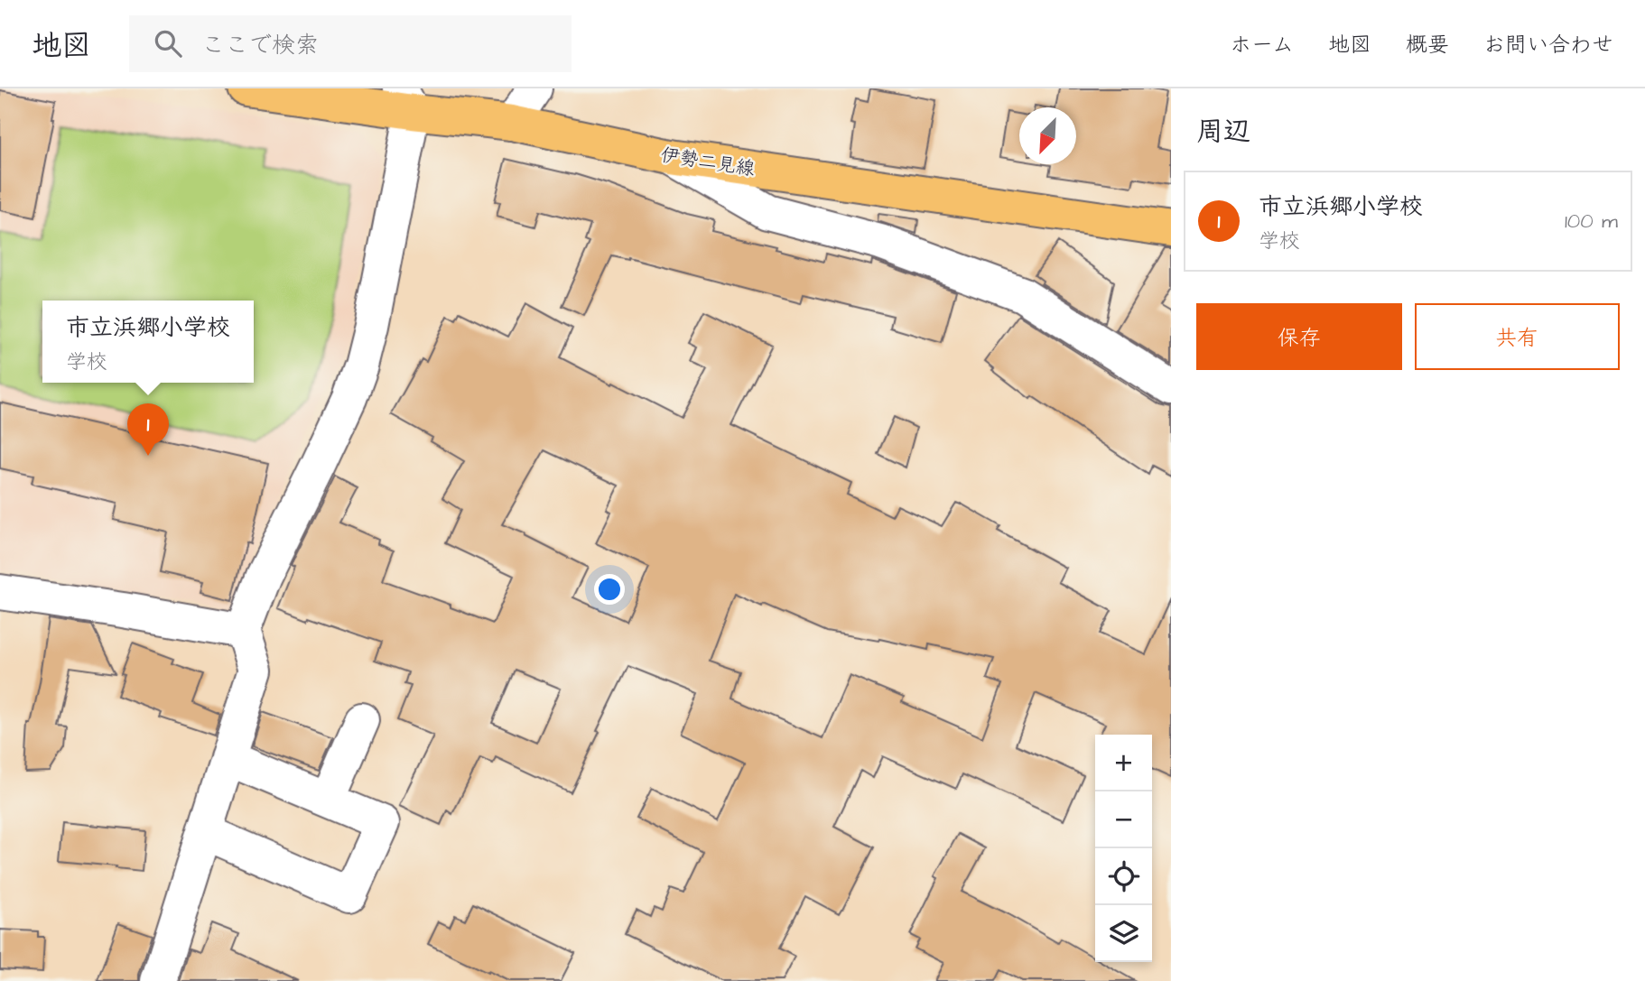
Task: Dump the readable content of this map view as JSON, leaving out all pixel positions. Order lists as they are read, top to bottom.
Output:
{
  "streets": {
    "main road": ["伊勢二見線"]
  },
  "north": "bottom left",
  "page": {
    "header": "地図",
    "search": "ここで検索",
    "nav": [
      "ホーム",
      "地図",
      "概要",
      "お問い合わせ"
    ],
    "heading": "周辺",
    "list": [
      {
        "mark": "1",
        "name": "市立浜郷小学校",
        "note": "学校",
        "value": "100 m"
      }
    ],
    "buttons": ["保存", "共有"],
    "popup": ["市立浜郷小学校", "学校"],
    "pins": "1",
    "map_buttons": ["+", "−"]
  }
}
